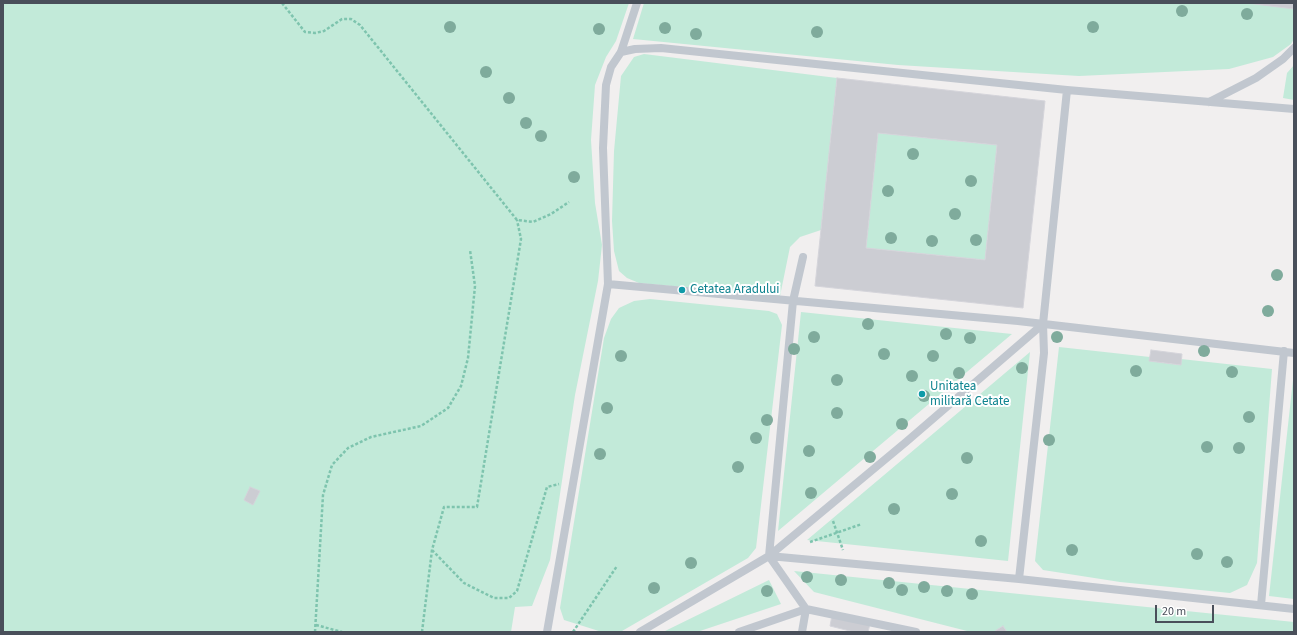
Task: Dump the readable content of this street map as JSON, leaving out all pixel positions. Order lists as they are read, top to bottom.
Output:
{
  "places": ["Cetatea Aradului", "Unitatea militară Cetate"],
  "scale_bar": "20 m"
}
